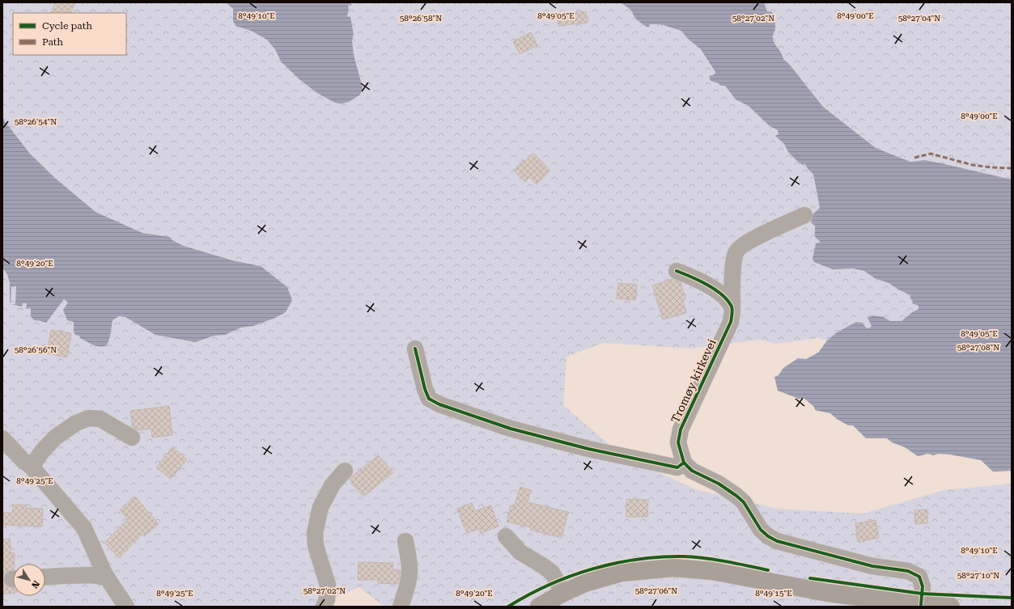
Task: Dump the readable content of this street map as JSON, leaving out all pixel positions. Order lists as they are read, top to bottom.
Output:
{
  "streets": {
    "street": ["Tromøy kirkevei"]
  },
  "legend": ["Cycle path", "Path"],
  "north": "bottom right",
  "coordinates": [
    "8°49'10\"E",
    "8°49'05\"E",
    "8°49'00\"E",
    "58°26'58\"N",
    "58°27'02\"N",
    "58°27'04\"N",
    "58°26'54\"N",
    "8°49'20\"E",
    "58°27'08\"N",
    "58°26'56\"N",
    "8°49'25\"E",
    "58°27'10\"N",
    "58°27'06\"N",
    "8°49'15\"E"
  ]
}
